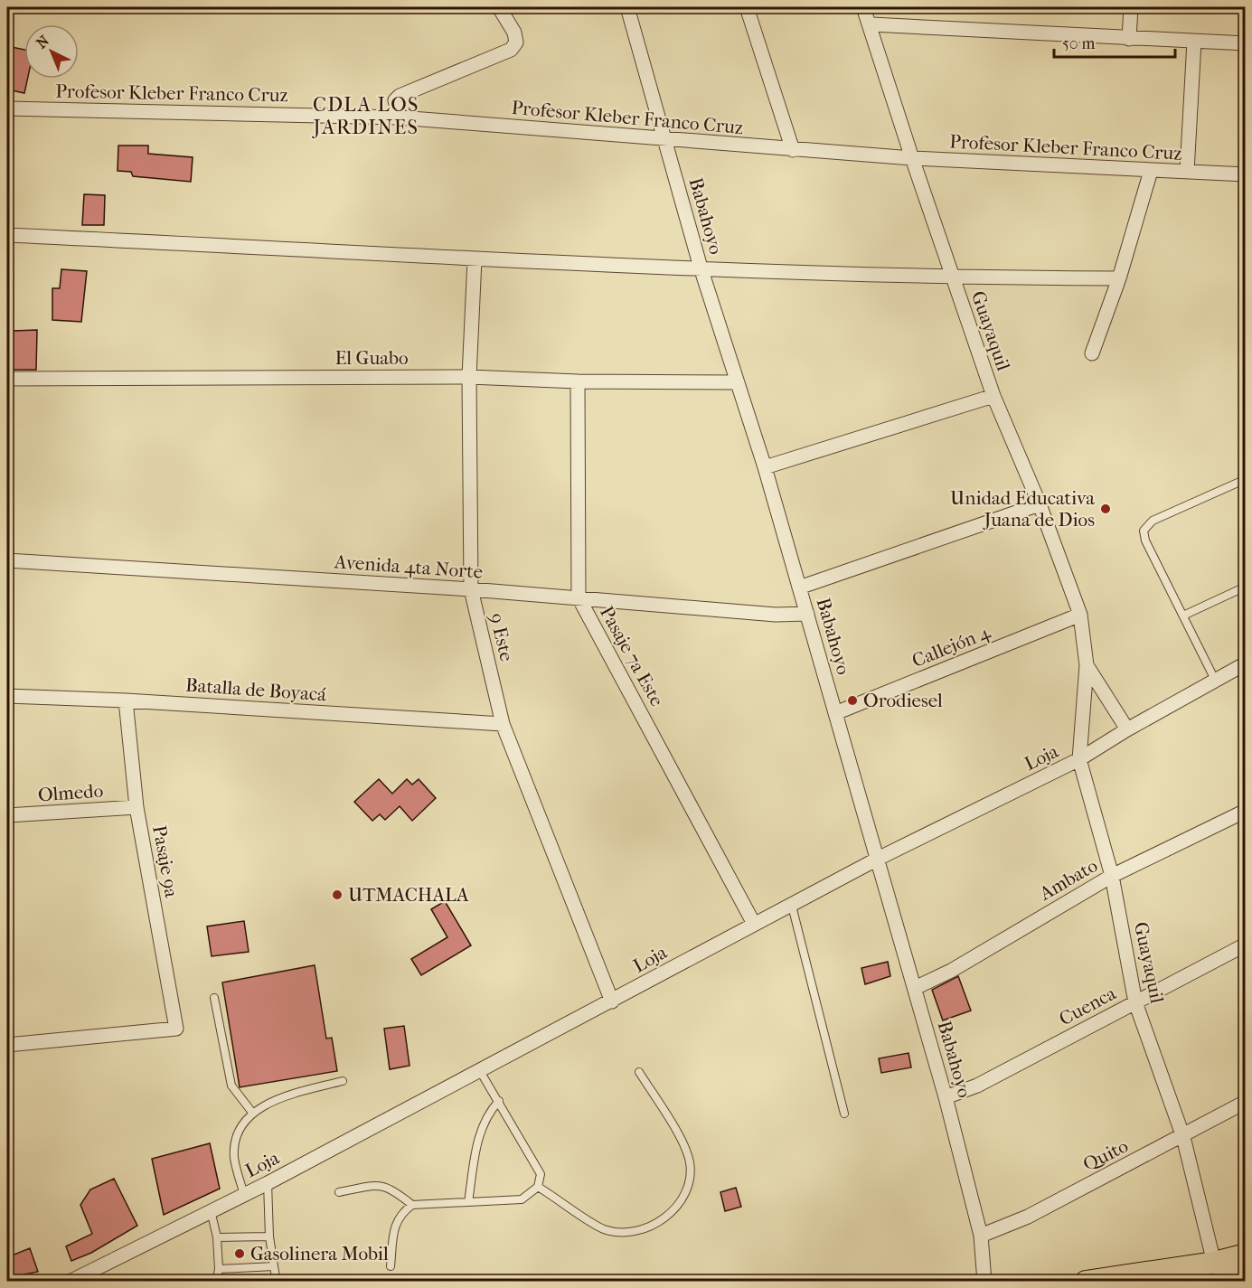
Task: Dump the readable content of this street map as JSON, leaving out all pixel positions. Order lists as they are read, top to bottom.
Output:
{
  "streets": {
    "street": [
      "Profesor Kleber Franco Cruz",
      "Babahoyo",
      "Guayaquil",
      "El Guabo",
      "Avenida 4ta Norte",
      "9 Este",
      "Callejón 4",
      "Pasaje 7a Este",
      "Batalla de Boyacá",
      "Loja",
      "Olmedo",
      "Pasaje 9a",
      "Ambato",
      "Cuenca",
      "Quito"
    ]
  },
  "crossings": [
    ["Profesor Kleber Franco Cruz", "Babahoyo"],
    ["Profesor Kleber Franco Cruz", "Guayaquil"],
    ["Babahoyo", "El Guabo"],
    ["Babahoyo", "Avenida 4ta Norte"],
    ["Babahoyo", "Callejón 4"],
    ["Babahoyo", "Loja"],
    ["Babahoyo", "Ambato"],
    ["Babahoyo", "Cuenca"],
    ["Babahoyo", "Quito"],
    ["Guayaquil", "Callejón 4"],
    ["Guayaquil", "Loja"],
    ["Guayaquil", "Ambato"],
    ["Guayaquil", "Cuenca"],
    ["Guayaquil", "Quito"],
    ["El Guabo", "9 Este"],
    ["El Guabo", "Pasaje 7a Este"],
    ["Avenida 4ta Norte", "9 Este"],
    ["Avenida 4ta Norte", "Pasaje 7a Este"],
    ["9 Este", "Batalla de Boyacá"],
    ["9 Este", "Loja"],
    ["Pasaje 7a Este", "Loja"],
    ["Batalla de Boyacá", "Pasaje 9a"],
    ["Olmedo", "Pasaje 9a"]
  ],
  "districts": ["CDLA LOS JARDINES"],
  "places": [
    "Unidad Educativa Juana de Dios",
    "Orodiesel",
    "UTMACHALA",
    "Gasolinera Mobil"
  ],
  "scale_bar": "50 m",
  "north": "top left"
}
